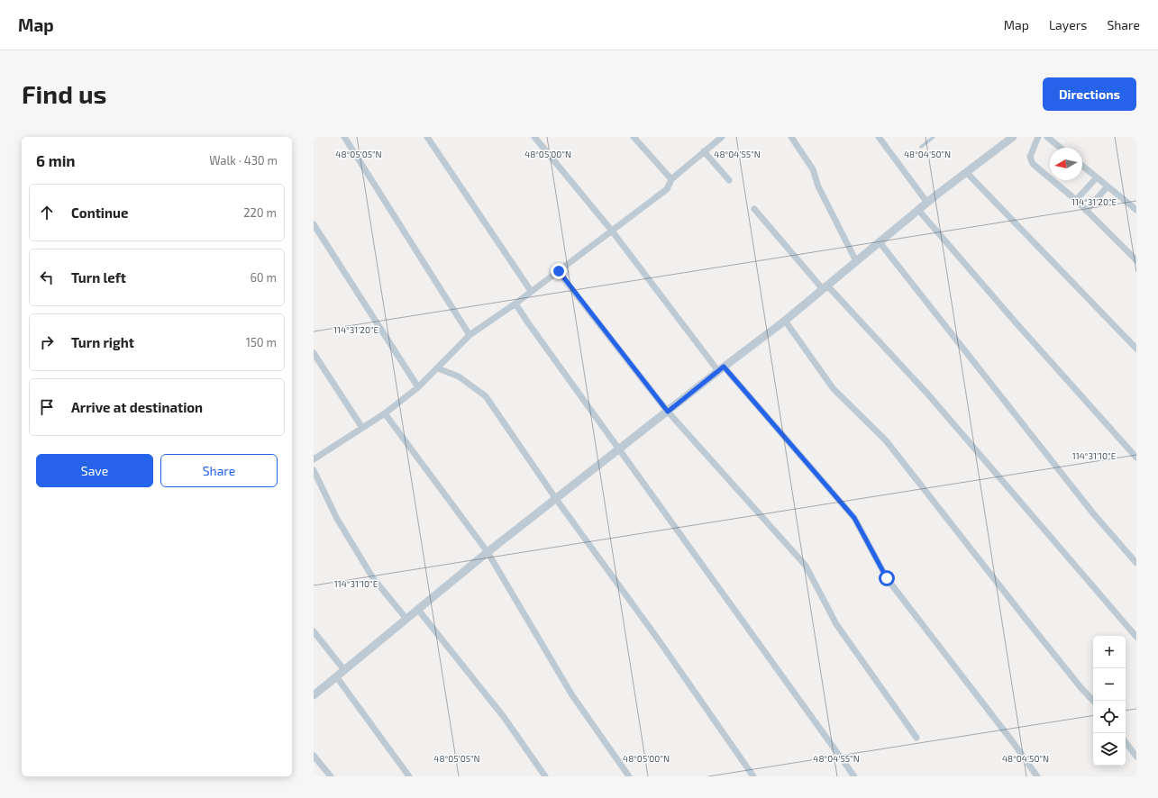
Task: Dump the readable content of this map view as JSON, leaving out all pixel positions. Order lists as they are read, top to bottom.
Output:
{
  "north": "left",
  "page": {
    "header": "Map",
    "nav": ["Map", "Layers", "Share"],
    "buttons": [
      "Directions",
      ["Save", "Share"]
    ],
    "title": "Find us",
    "heading": ["6 min", "Walk · 430 m"],
    "list": [
      ["Continue", "220 m"],
      ["Turn left", "60 m"],
      ["Turn right", "150 m"],
      "Arrive at destination"
    ],
    "map_buttons": ["+", "−"]
  },
  "coordinates": [
    "48°05'05\"N",
    "48°05'00\"N",
    "48°04'55\"N",
    "48°04'50\"N",
    "114°31'20\"E",
    "114°31'10\"E"
  ]
}
